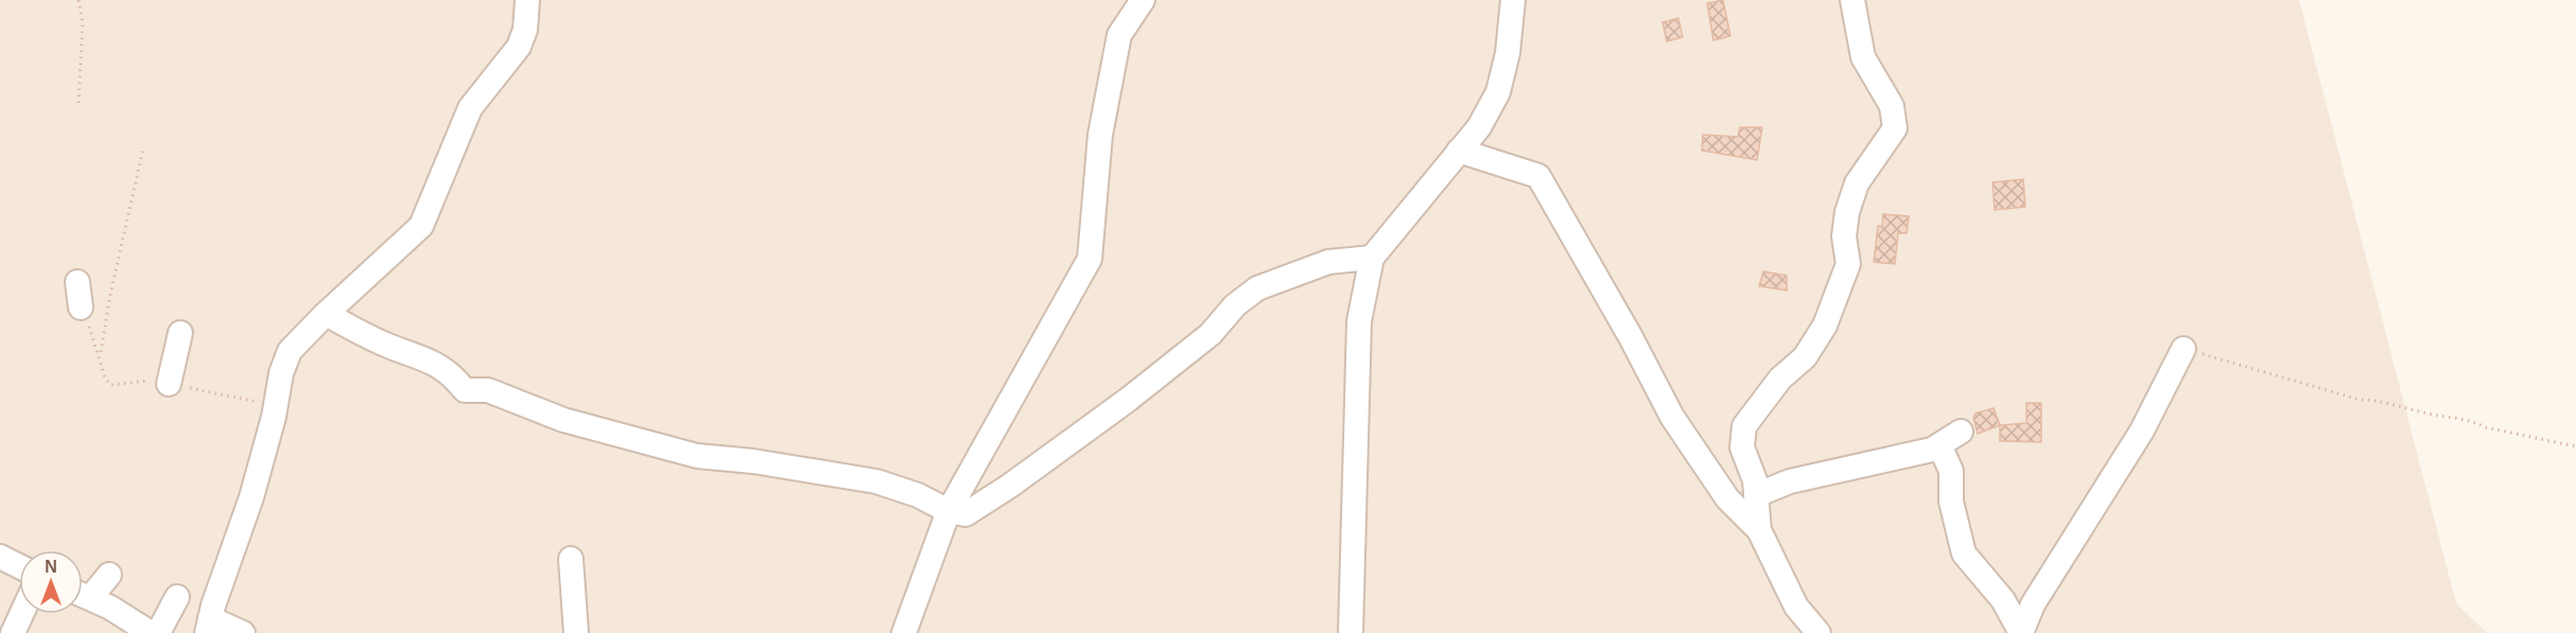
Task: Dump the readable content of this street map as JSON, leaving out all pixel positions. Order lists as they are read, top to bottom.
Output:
{
  "north": "top"
}
